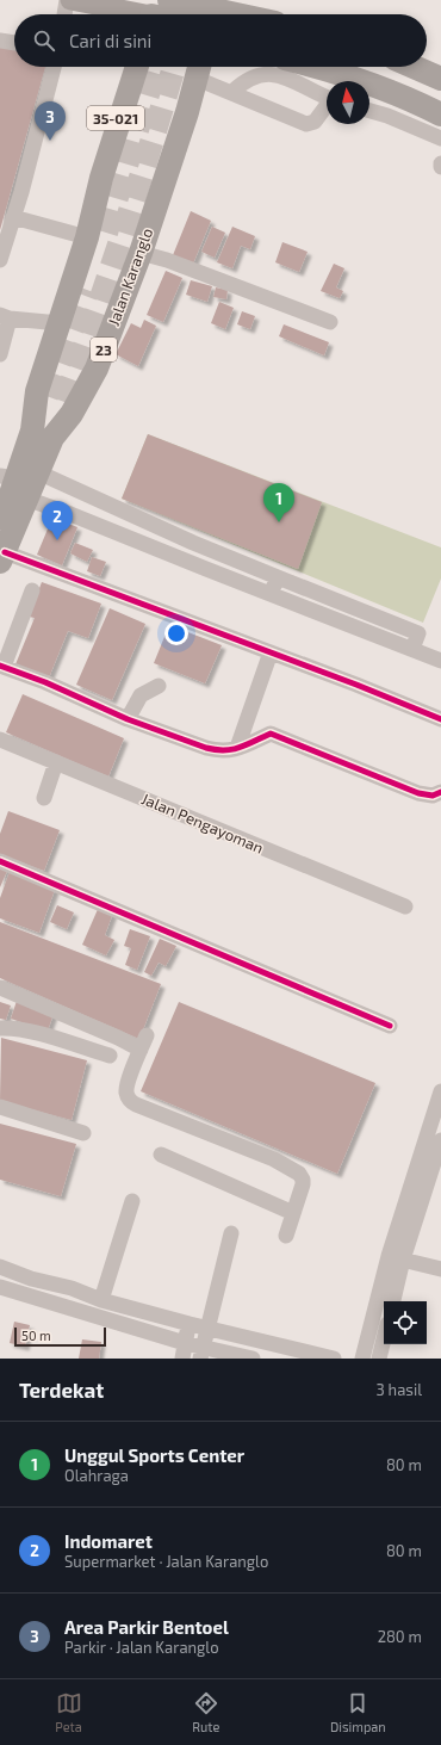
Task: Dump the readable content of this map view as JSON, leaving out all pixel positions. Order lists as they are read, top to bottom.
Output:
{
  "streets": {
    "highway": ["Jalan Karanglo", "23"],
    "main road": ["35-021"],
    "street": ["Jalan Pengayoman"]
  },
  "crossings": [
    ["35-021", "Jalan Karanglo"],
    ["Jalan Karanglo", "23"]
  ],
  "scale_bar": "50 m",
  "north": "top",
  "page": {
    "search": "Cari di sini",
    "pins": ["3", "1", "2"],
    "scale": "50 m",
    "heading": ["Terdekat", "3 hasil"],
    "list": [
      {
        "mark": "1",
        "name": "Unggul Sports Center",
        "note": "Olahraga",
        "value": "80 m"
      },
      {
        "mark": "2",
        "name": "Indomaret",
        "note": "Supermarket · Jalan Karanglo",
        "value": "80 m"
      },
      {
        "mark": "3",
        "name": "Area Parkir Bentoel",
        "note": "Parkir · Jalan Karanglo",
        "value": "280 m"
      }
    ],
    "nav": ["Peta", "Rute", "Disimpan"]
  }
}
